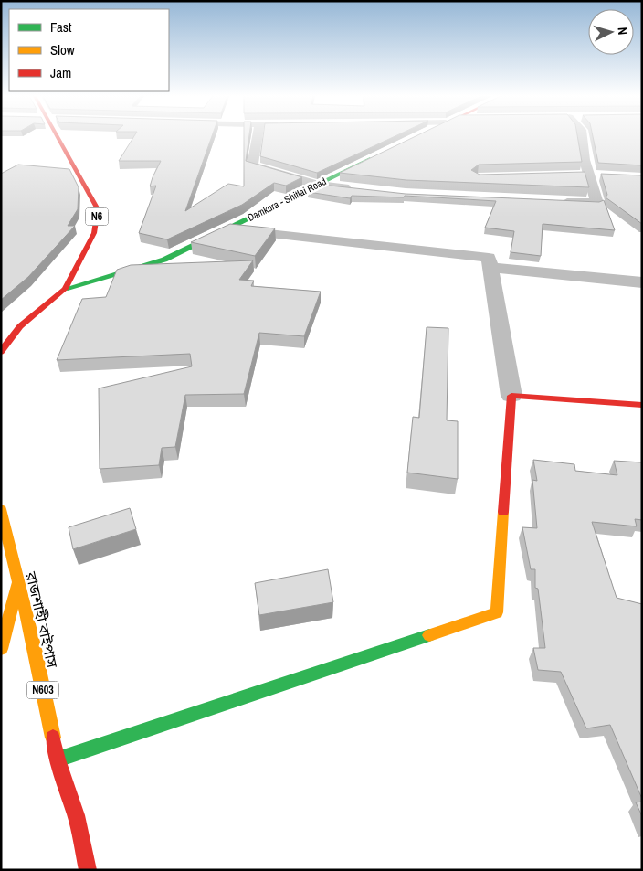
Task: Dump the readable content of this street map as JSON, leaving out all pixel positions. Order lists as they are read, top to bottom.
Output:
{
  "streets": {
    "main road": [
      "Damkura - Shitlai Road",
      "N6",
      "রাজশাহী বাইপাস",
      "N603"
    ]
  },
  "crossings": [
    ["Damkura - Shitlai Road", "N6"],
    ["রাজশাহী বাইপাস", "N603"]
  ],
  "legend": ["Fast", "Slow", "Jam"],
  "north": "right"
}
